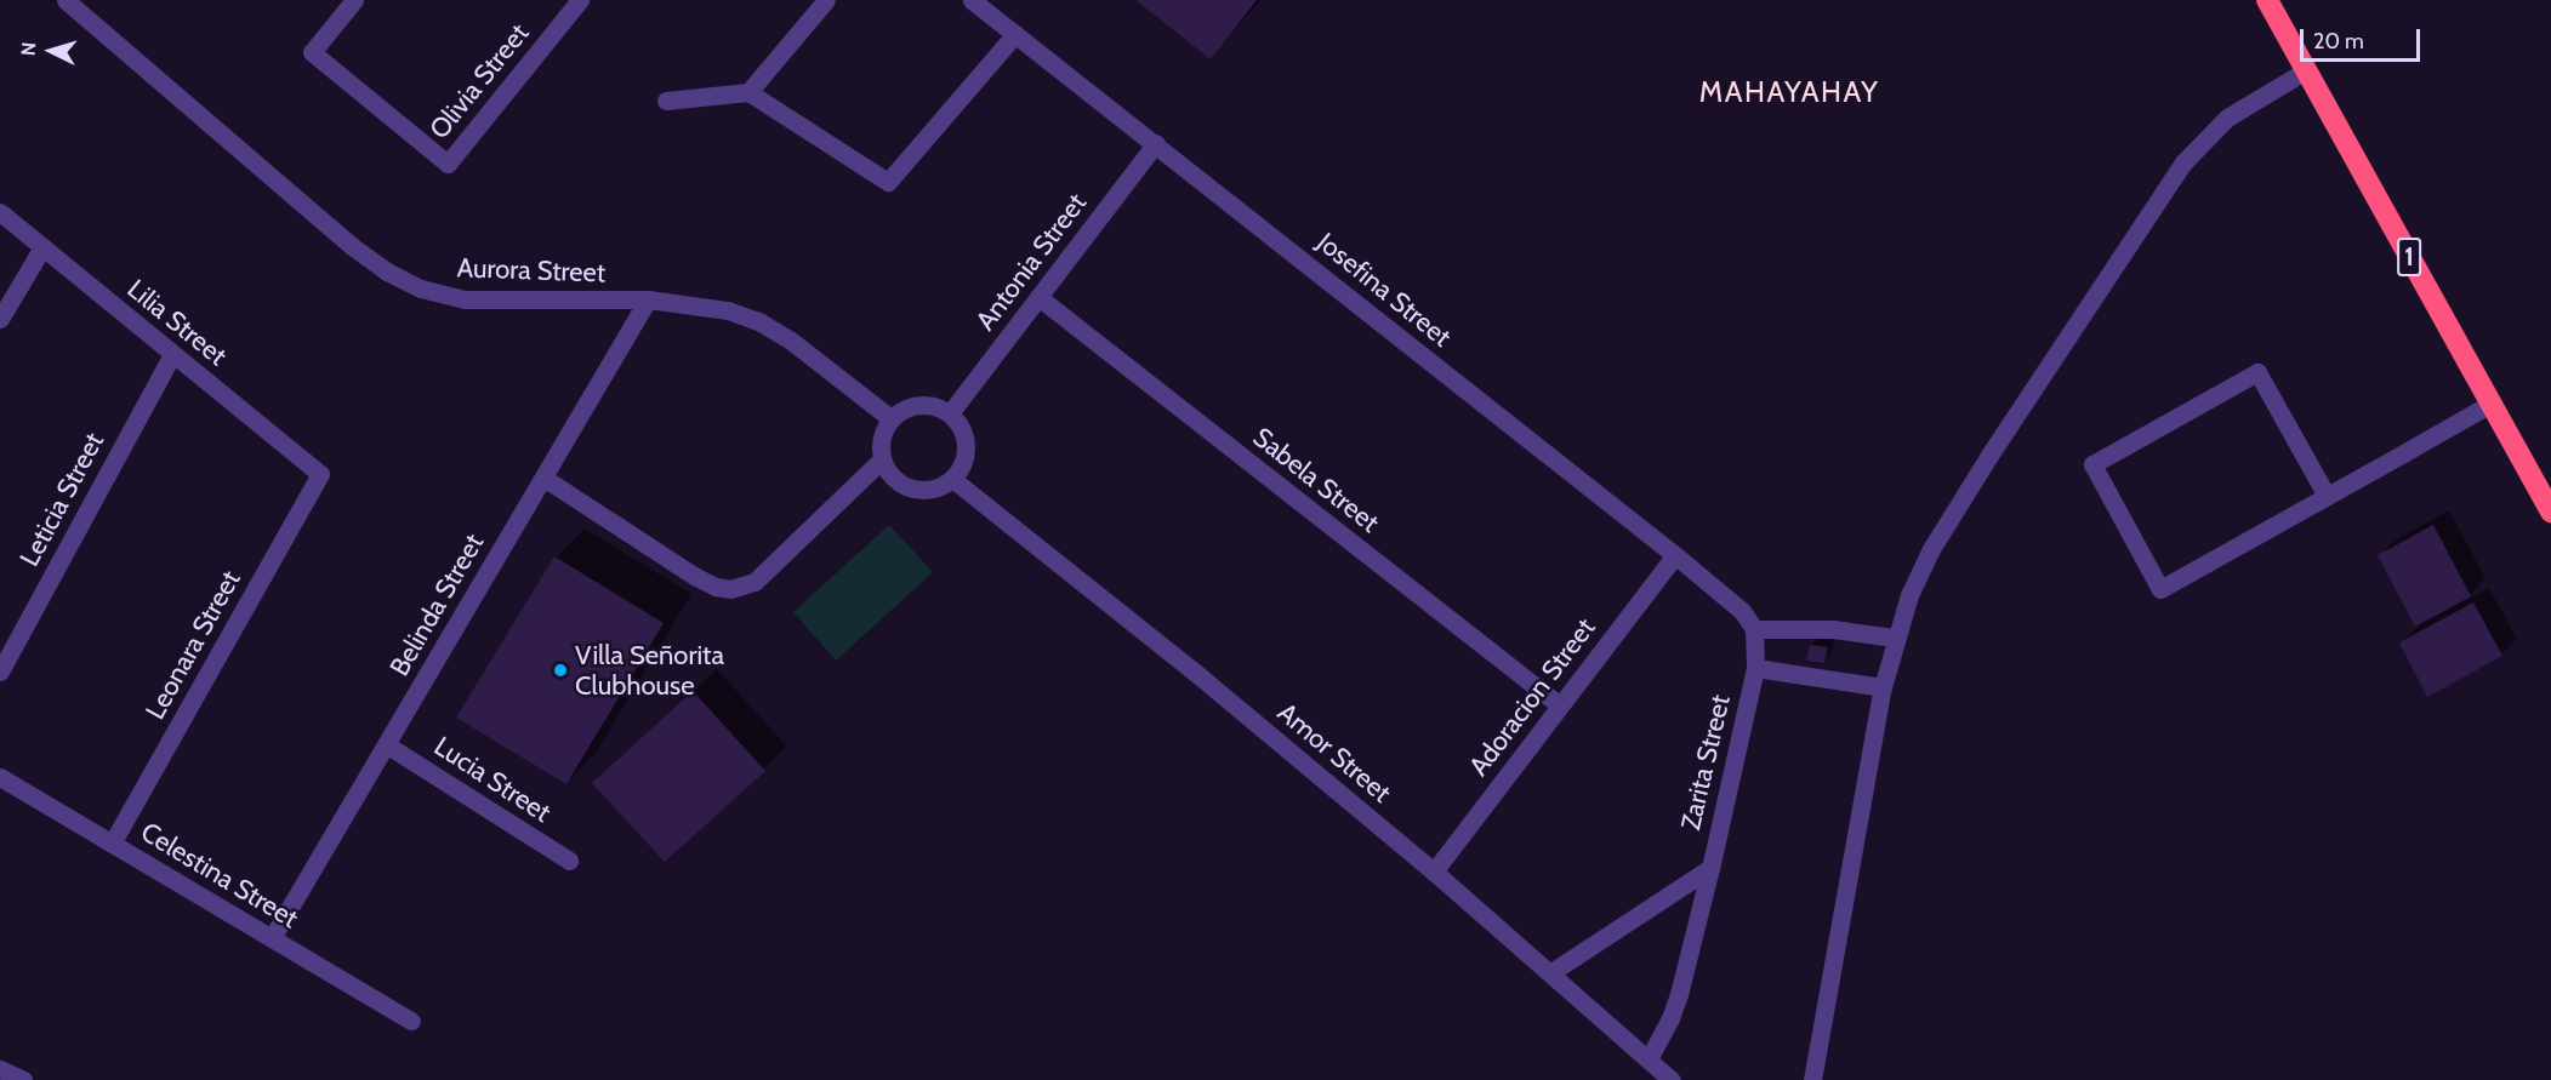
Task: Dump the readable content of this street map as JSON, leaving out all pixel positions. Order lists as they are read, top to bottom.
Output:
{
  "streets": {
    "highway": ["1"],
    "street": [
      "Olivia Street",
      "Antonia Street",
      "Aurora Street",
      "Josefina Street",
      "Lilia Street",
      "Sabela Street",
      "Leticia Street",
      "Belinda Street",
      "Leonara Street",
      "Adoracion Street",
      "Amor Street",
      "Zarita Street",
      "Lucia Street",
      "Celestina Street"
    ]
  },
  "crossings": [
    ["Antonia Street", "Aurora Street"],
    ["Antonia Street", "Josefina Street"],
    ["Antonia Street", "Sabela Street"],
    ["Antonia Street", "Amor Street"],
    ["Aurora Street", "Belinda Street"],
    ["Aurora Street", "Amor Street"],
    ["Josefina Street", "Adoracion Street"],
    ["Josefina Street", "Zarita Street"],
    ["Lilia Street", "Leticia Street"],
    ["Lilia Street", "Leonara Street"],
    ["Sabela Street", "Adoracion Street"],
    ["Belinda Street", "Lucia Street"],
    ["Belinda Street", "Celestina Street"],
    ["Leonara Street", "Celestina Street"],
    ["Adoracion Street", "Amor Street"],
    ["Amor Street", "Zarita Street"]
  ],
  "districts": ["MAHAYAHAY"],
  "places": ["Villa Señorita Clubhouse"],
  "scale_bar": "20 m",
  "north": "left"
}
